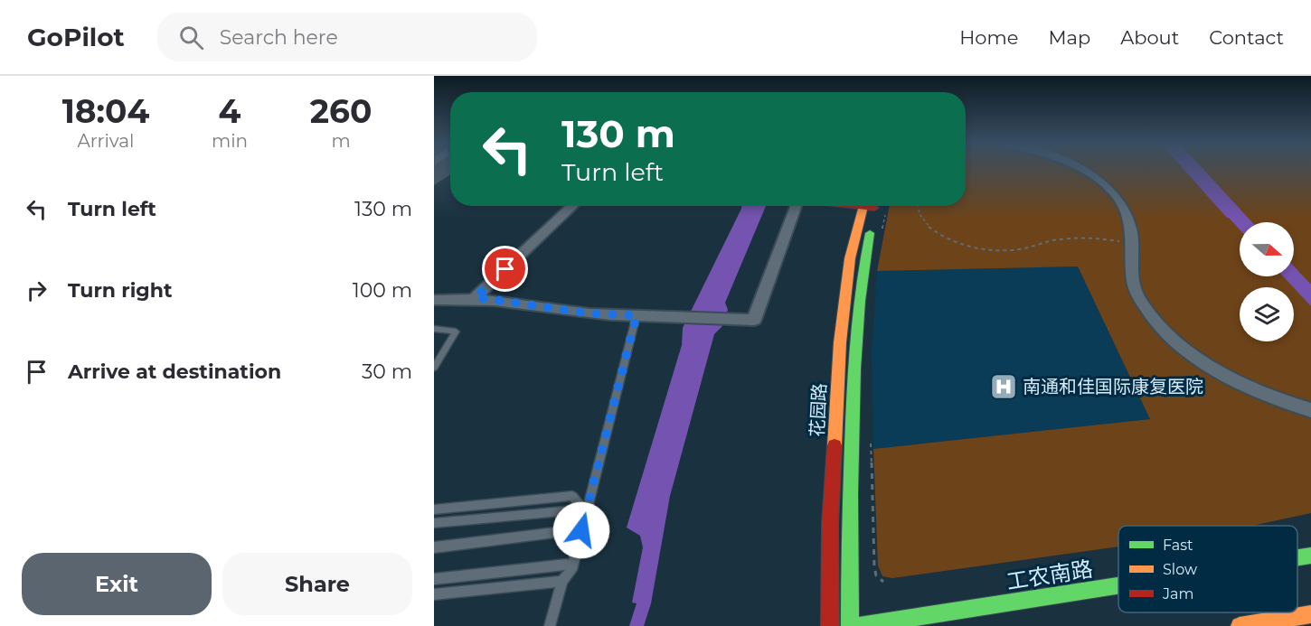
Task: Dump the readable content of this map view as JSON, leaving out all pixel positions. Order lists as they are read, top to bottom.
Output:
{
  "streets": {
    "main road": ["花园路", "工农南路"]
  },
  "places": {
    "hospital": ["南通和佳国际康复医院"]
  },
  "legend": ["Fast", "Slow", "Jam"],
  "north": "right",
  "page": {
    "header": "GoPilot",
    "search": "Search here",
    "nav": [
      "Home",
      "Map",
      "About",
      "Contact"
    ],
    "eta": [
      "18:04",
      "Arrival",
      "4",
      "min",
      "260",
      "m"
    ],
    "turn": ["130 m", "Turn left"],
    "list": [
      {
        "name": "Turn left",
        "value": "130 m"
      },
      {
        "name": "Turn right",
        "value": "100 m"
      },
      {
        "name": "Arrive at destination",
        "value": "30 m"
      }
    ],
    "buttons": ["Exit", "Share"]
  }
}
